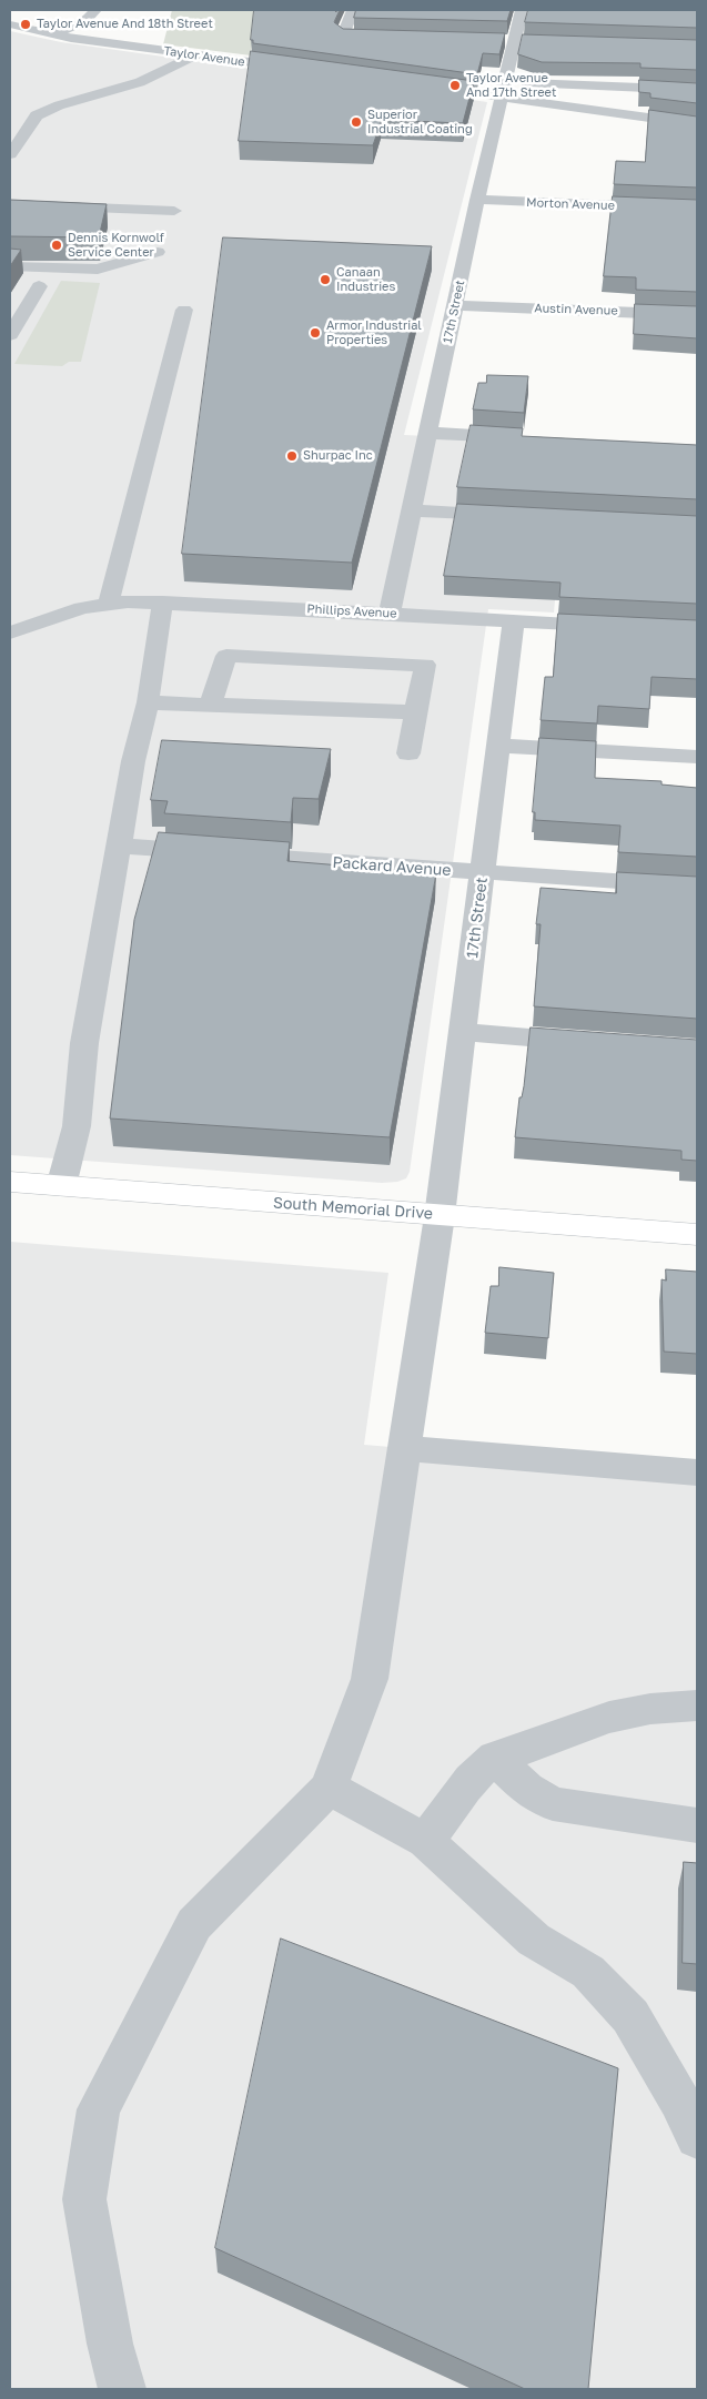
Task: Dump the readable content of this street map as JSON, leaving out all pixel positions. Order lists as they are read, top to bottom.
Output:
{
  "streets": {
    "main road": ["South Memorial Drive"],
    "street": [
      "Taylor Avenue",
      "Morton Avenue",
      "Austin Avenue",
      "17th Street",
      "Phillips Avenue",
      "Packard Avenue"
    ]
  },
  "crossings": [
    ["Morton Avenue", "17th Street"],
    ["Austin Avenue", "17th Street"],
    ["17th Street", "Phillips Avenue"],
    ["17th Street", "Packard Avenue"],
    ["17th Street", "South Memorial Drive"]
  ],
  "places": [
    "Taylor Avenue And 18th Street",
    "Taylor Avenue And 17th Street",
    "Superior Industrial Coating",
    "Dennis Kornwolf Service Center",
    "Canaan Industries",
    "Armor Industrial Properties",
    "Shurpac Inc"
  ]
}
